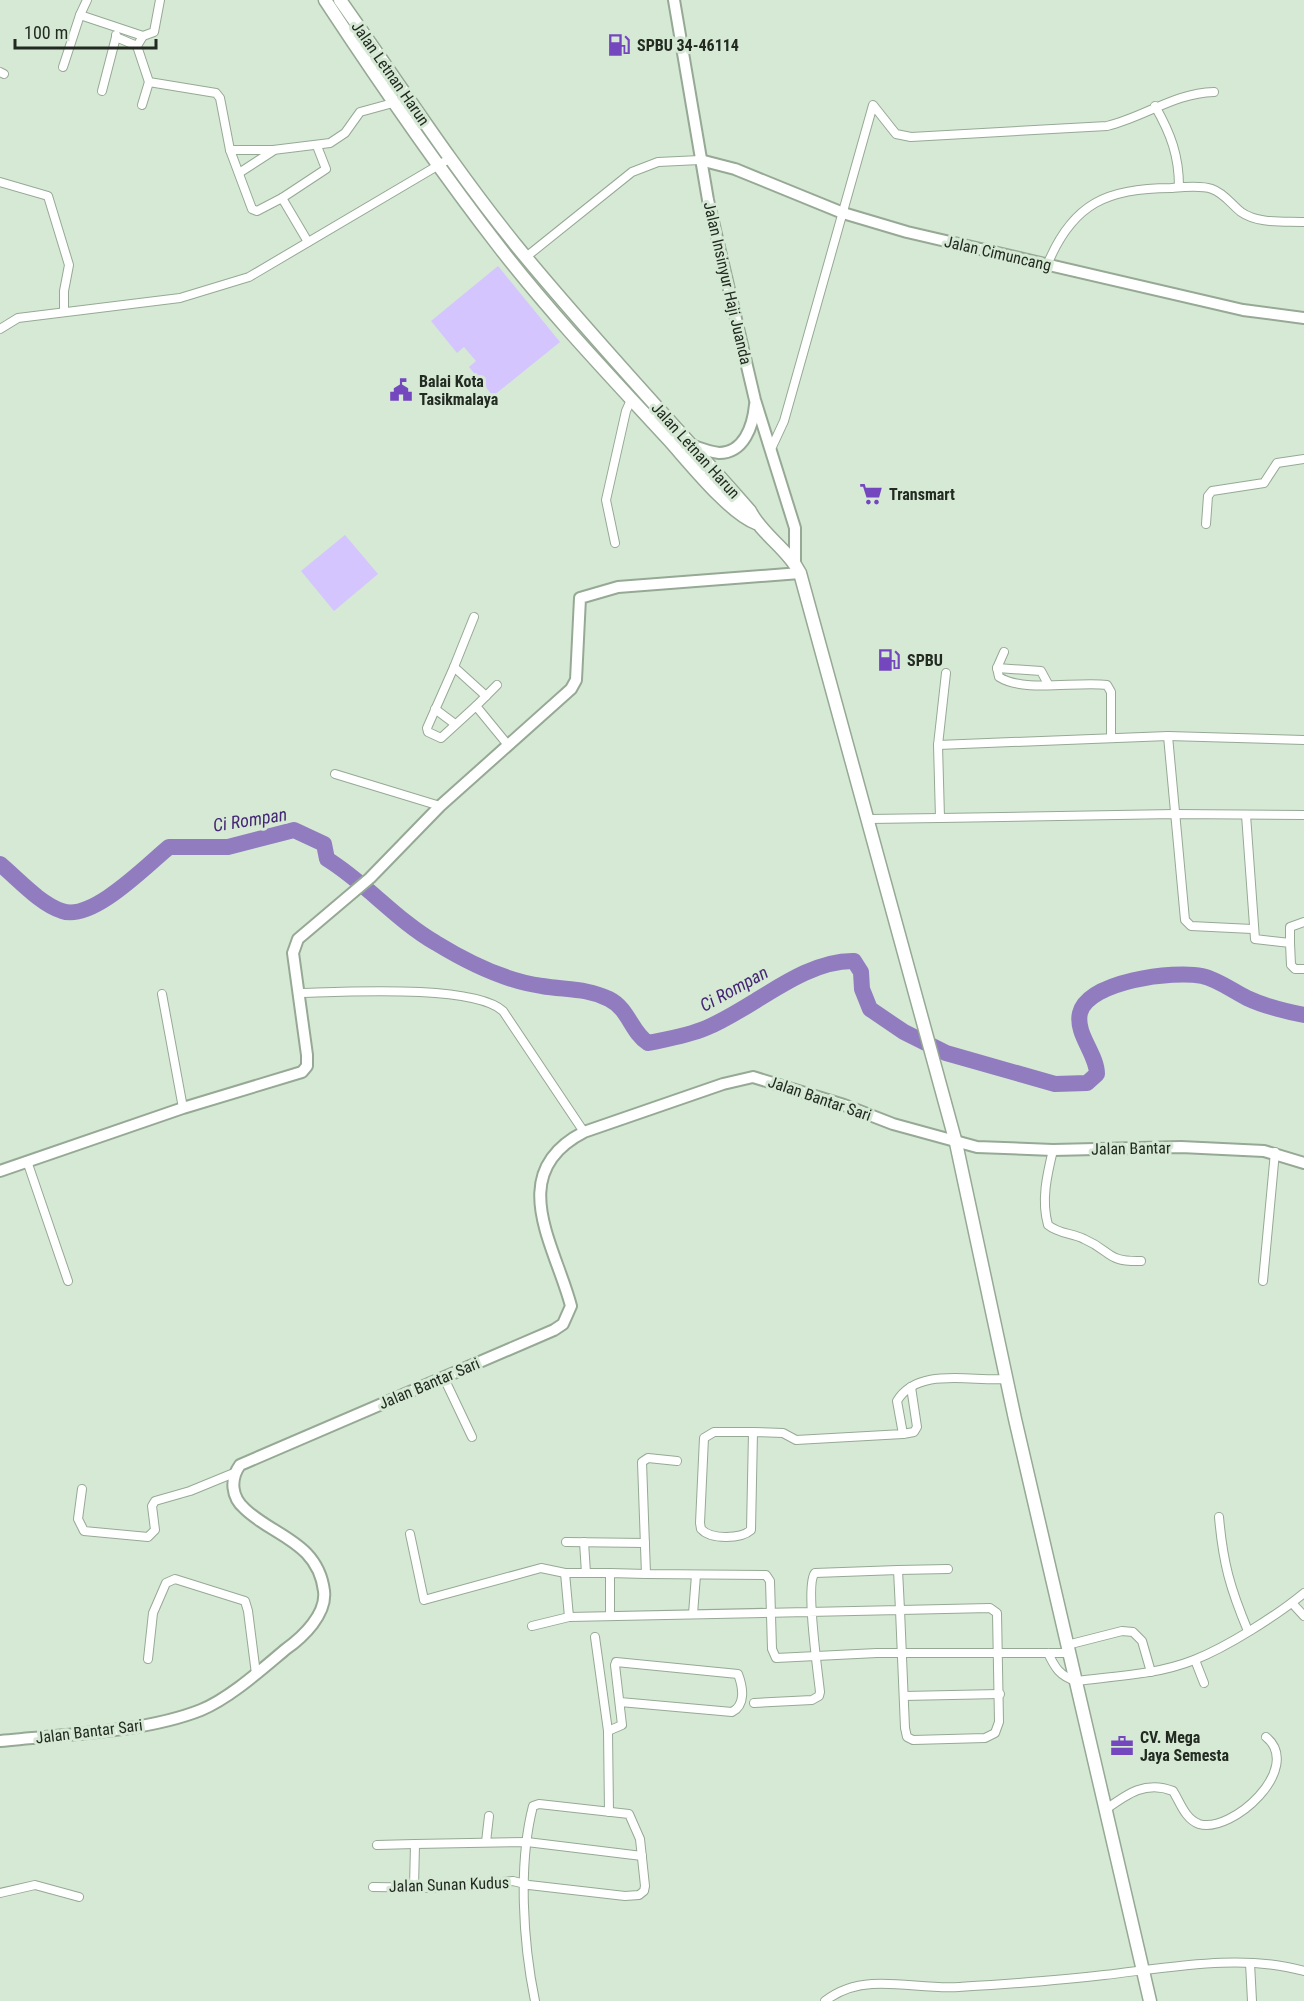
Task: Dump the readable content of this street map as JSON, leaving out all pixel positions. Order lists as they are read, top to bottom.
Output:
{
  "streets": {
    "main road": ["Jalan Letnan Harun"],
    "street": [
      "Jalan Cimuncang",
      "Jalan Insinyur Haji Juanda",
      "Jalan Bantar Sari",
      "Jalan Bantar",
      "Jalan Sunan Kudus"
    ]
  },
  "crossings": [
    ["Jalan Cimuncang", "Jalan Insinyur Haji Juanda"],
    ["Jalan Bantar Sari", "Jalan Bantar"]
  ],
  "water": ["Ci Rompan"],
  "places": {
    "fuel station": ["SPBU 34-46114", "SPBU"],
    "public building": ["Balai Kota Tasikmalaya"],
    "supermarket": ["Transmart"],
    "office": ["CV. Mega Jaya Semesta"]
  },
  "scale_bar": "100 m"
}
